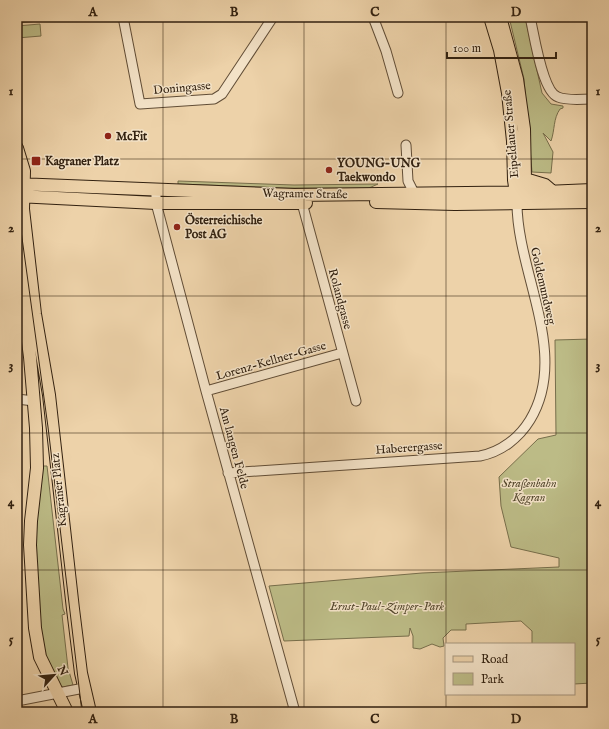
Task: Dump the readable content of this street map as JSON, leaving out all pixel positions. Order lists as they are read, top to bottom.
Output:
{
  "streets": {
    "main road": ["Eipeldauer Straße", "Wagramer Straße", "Kagraner Platz"],
    "street": [
      "Doningasse",
      "Goldemundweg",
      "Rolandgasse",
      "Lorenz-Kellner-Gasse",
      "Am langen Felde",
      "Haberergasse"
    ]
  },
  "crossings": [
    ["Eipeldauer Straße", "Wagramer Straße"],
    ["Eipeldauer Straße", "Goldemundweg"],
    ["Wagramer Straße", "Goldemundweg"],
    ["Wagramer Straße", "Rolandgasse"],
    ["Wagramer Straße", "Am langen Felde"],
    ["Wagramer Straße", "Kagraner Platz"],
    ["Goldemundweg", "Haberergasse"],
    ["Rolandgasse", "Lorenz-Kellner-Gasse"],
    ["Lorenz-Kellner-Gasse", "Am langen Felde"],
    ["Am langen Felde", "Haberergasse"]
  ],
  "parks": ["Straßenbahn Kagran", "Ernst-Paul-Zimper-Park"],
  "places": {
    "other": ["McFit", "YOUNG-UNG Taekwondo", "Österreichische Post AG"],
    "transit": ["Kagraner Platz"]
  },
  "legend": ["Road", "Park"],
  "scale_bar": "100 m",
  "north": "top right",
  "grid": {
    "columns": [
      "A",
      "B",
      "C",
      "D"
    ],
    "rows": [
      "1",
      "2",
      "3",
      "4",
      "5"
    ]
  }
}
